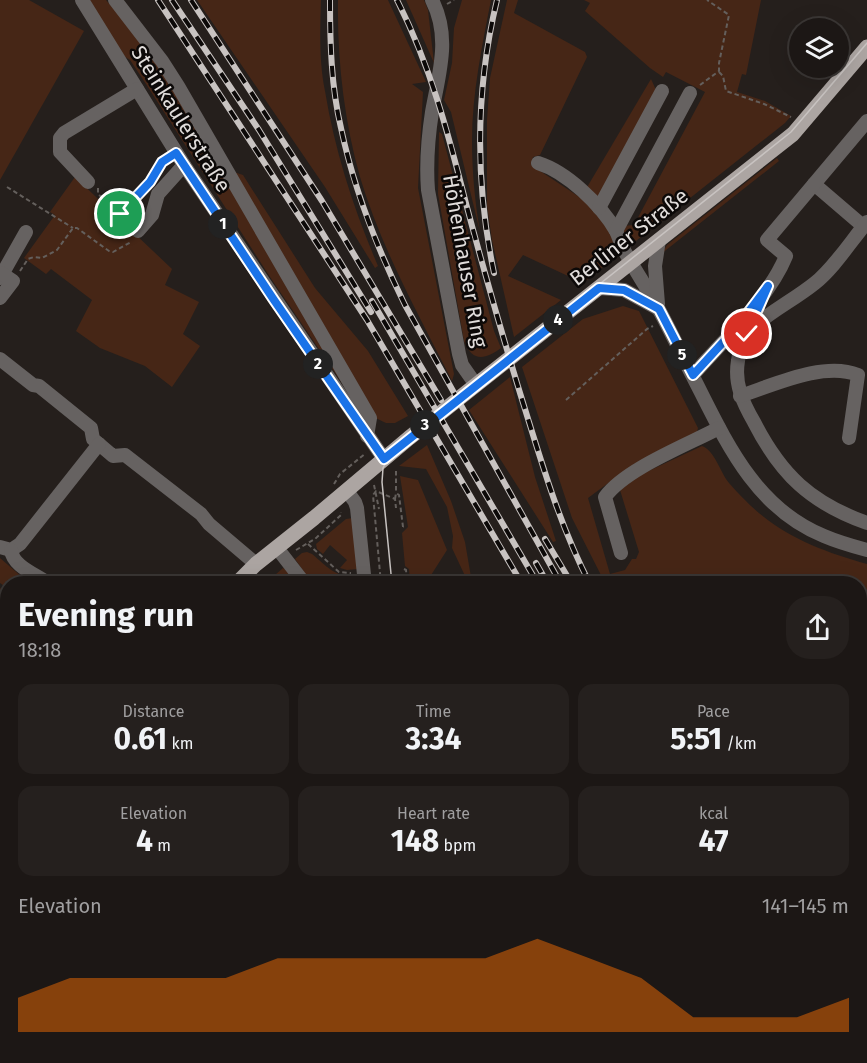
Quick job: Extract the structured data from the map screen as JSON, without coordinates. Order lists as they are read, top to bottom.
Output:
{
  "streets": {
    "main road": ["Berliner Straße"],
    "street": ["Steinkaulerstraße", "Höhenhauser Ring"]
  },
  "crossings": [
    ["Steinkaulerstraße", "Berliner Straße"],
    ["Berliner Straße", "Höhenhauser Ring"]
  ],
  "page": {
    "pins": [
      "1",
      "4",
      "5",
      "2",
      "3"
    ],
    "heading": ["Evening run", "18:18"],
    "stats": [
      ["Distance", "0.61 km"],
      ["Time", "3:34"],
      ["Pace", "5:51 /km"],
      ["Elevation", "4 m"],
      ["Heart rate", "148 bpm"],
      ["kcal", "47"]
    ],
    "chart": ["Elevation", "141–145 m"]
  }
}
